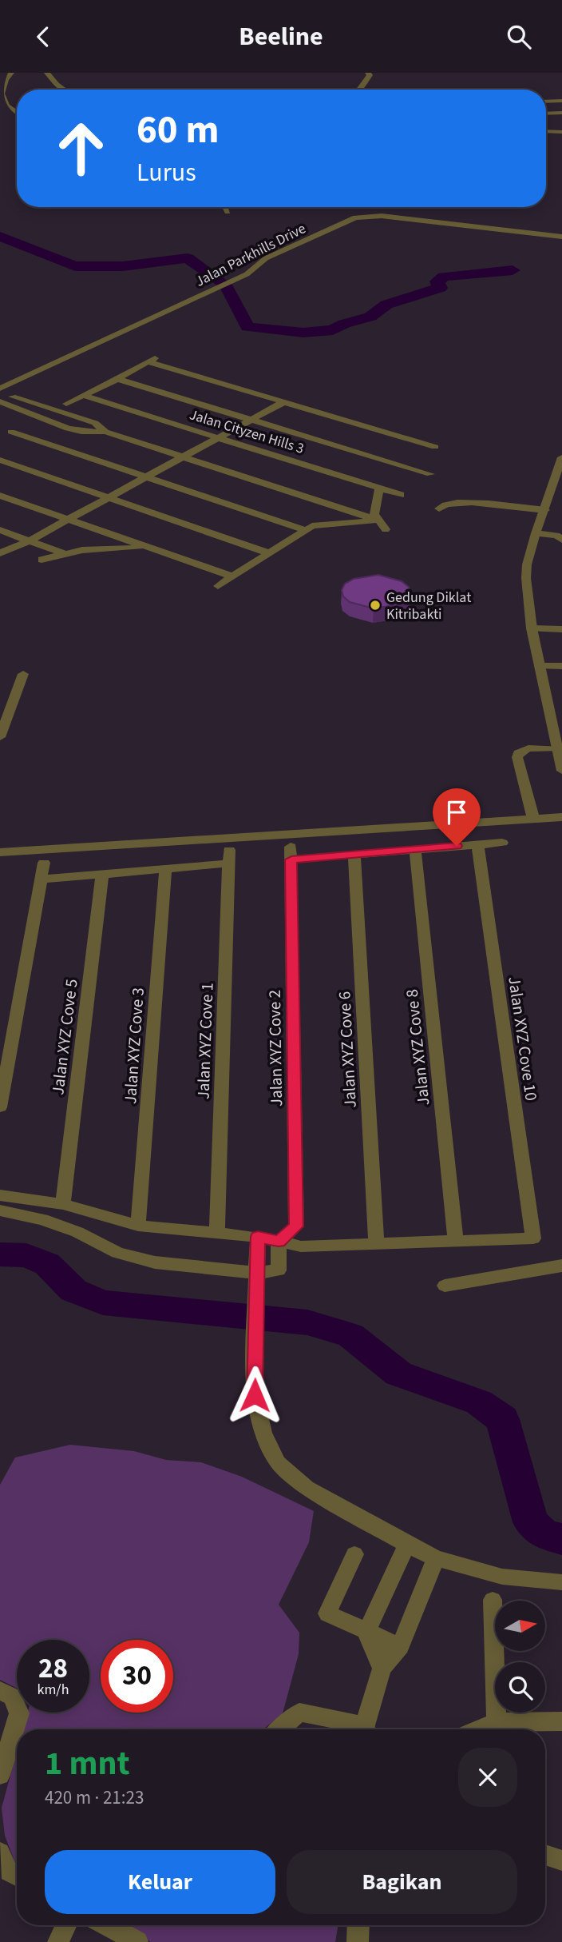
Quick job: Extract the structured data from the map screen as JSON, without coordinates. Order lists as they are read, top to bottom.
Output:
{
  "streets": {
    "street": [
      "Jalan Parkhills Drive",
      "Jalan Cityzen Hills 3",
      "Jalan XYZ Cove 5",
      "Jalan XYZ Cove 10",
      "Jalan XYZ Cove 1",
      "Jalan XYZ Cove 3",
      "Jalan XYZ Cove 8",
      "Jalan XYZ Cove 2",
      "Jalan XYZ Cove 6"
    ]
  },
  "crossings": [
    ["Jalan XYZ Cove 10", "Jalan XYZ Cove 8"],
    ["Jalan XYZ Cove 1", "Jalan XYZ Cove 3"],
    ["Jalan XYZ Cove 2", "Jalan XYZ Cove 6"]
  ],
  "places": ["Gedung Diklat Kitribakti"],
  "north": "right",
  "page": {
    "header": "Beeline",
    "turn": ["60 m", "Lurus"],
    "speed": "28 km/h",
    "limit": "30",
    "heading": ["1 mnt", "420 m · 21:23"],
    "buttons": ["Keluar", "Bagikan"]
  }
}
